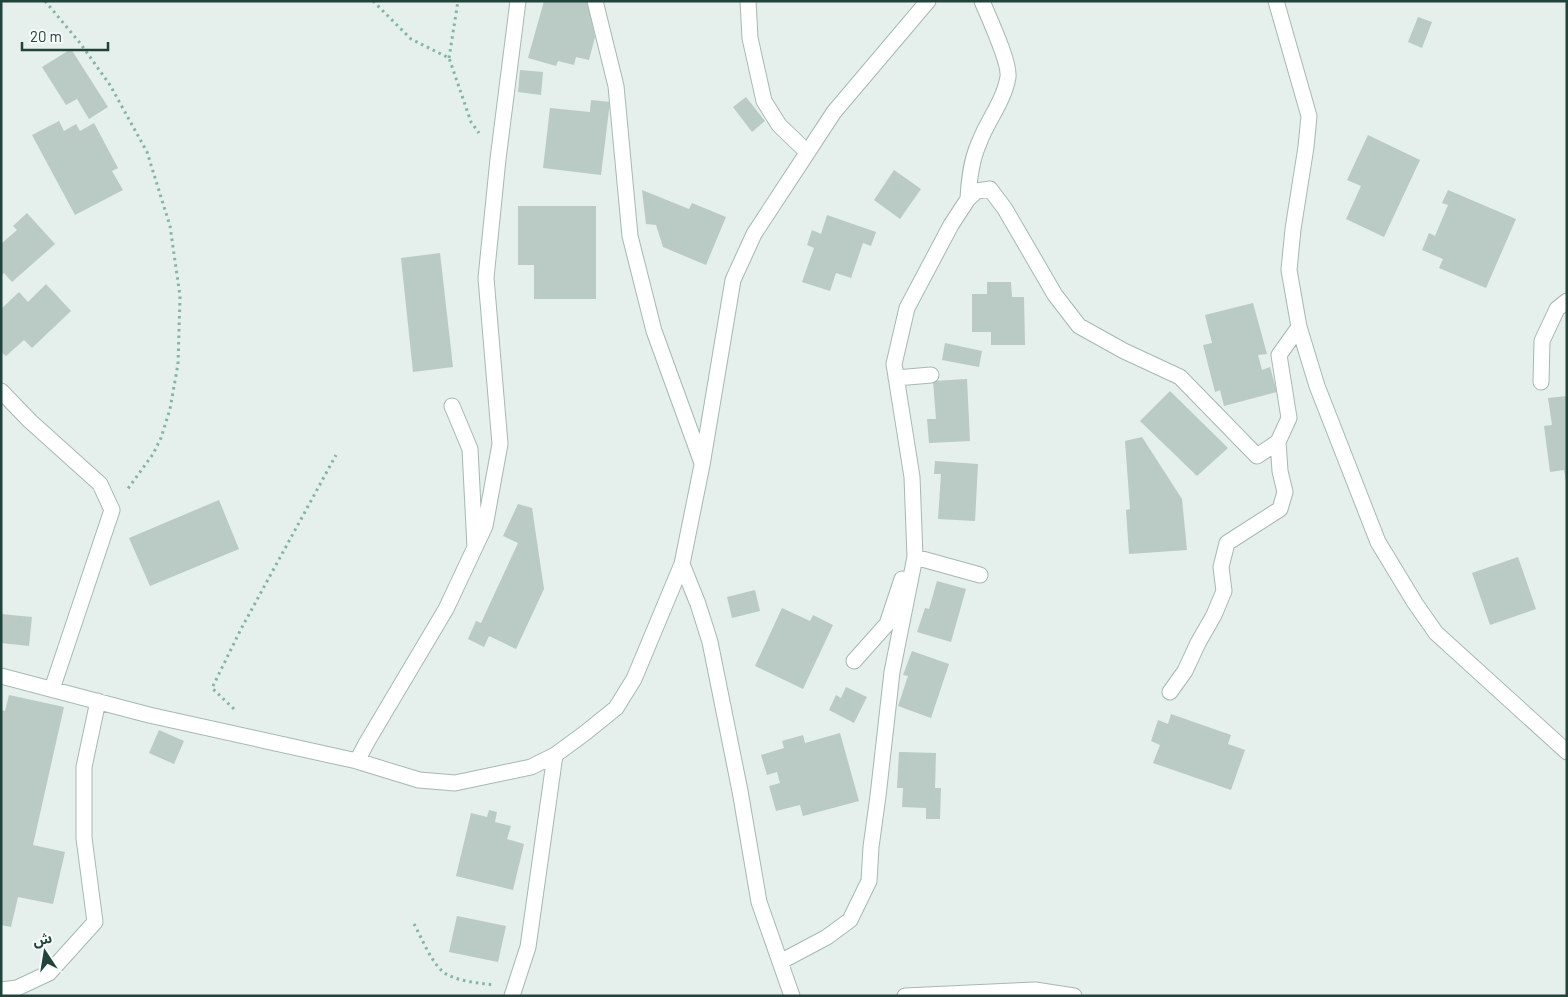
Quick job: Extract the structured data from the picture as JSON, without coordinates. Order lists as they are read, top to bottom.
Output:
{
  "scale_bar": "20 m",
  "north": "top"
}
